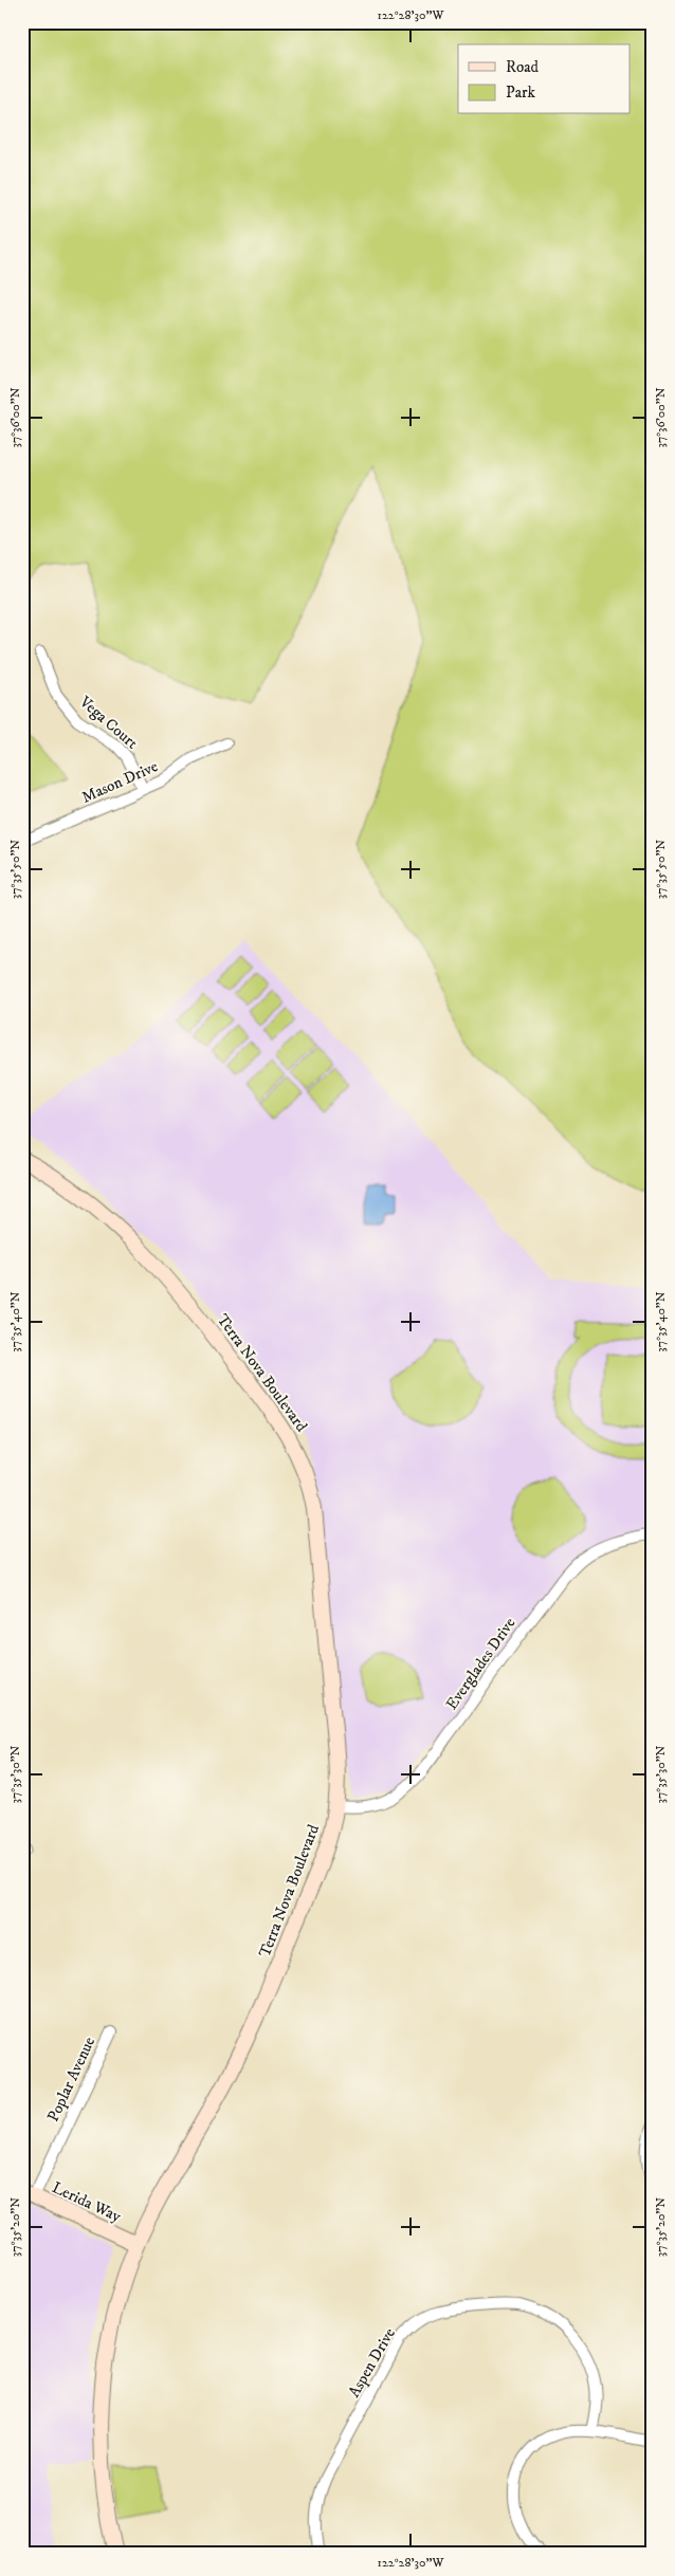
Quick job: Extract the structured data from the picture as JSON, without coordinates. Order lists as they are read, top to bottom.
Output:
{
  "streets": {
    "street": [
      "Vega Court",
      "Mason Drive",
      "Terra Nova Boulevard",
      "Everglades Drive",
      "Poplar Avenue",
      "Lerida Way",
      "Aspen Drive"
    ]
  },
  "crossings": [
    ["Vega Court", "Mason Drive"],
    ["Terra Nova Boulevard", "Everglades Drive"],
    ["Terra Nova Boulevard", "Lerida Way"],
    ["Poplar Avenue", "Lerida Way"]
  ],
  "legend": ["Road", "Park"],
  "coordinates": [
    "122°28'30\"W",
    "37°36'00\"N",
    "37°35'50\"N",
    "37°35'40\"N",
    "37°35'30\"N",
    "37°35'20\"N"
  ]
}
